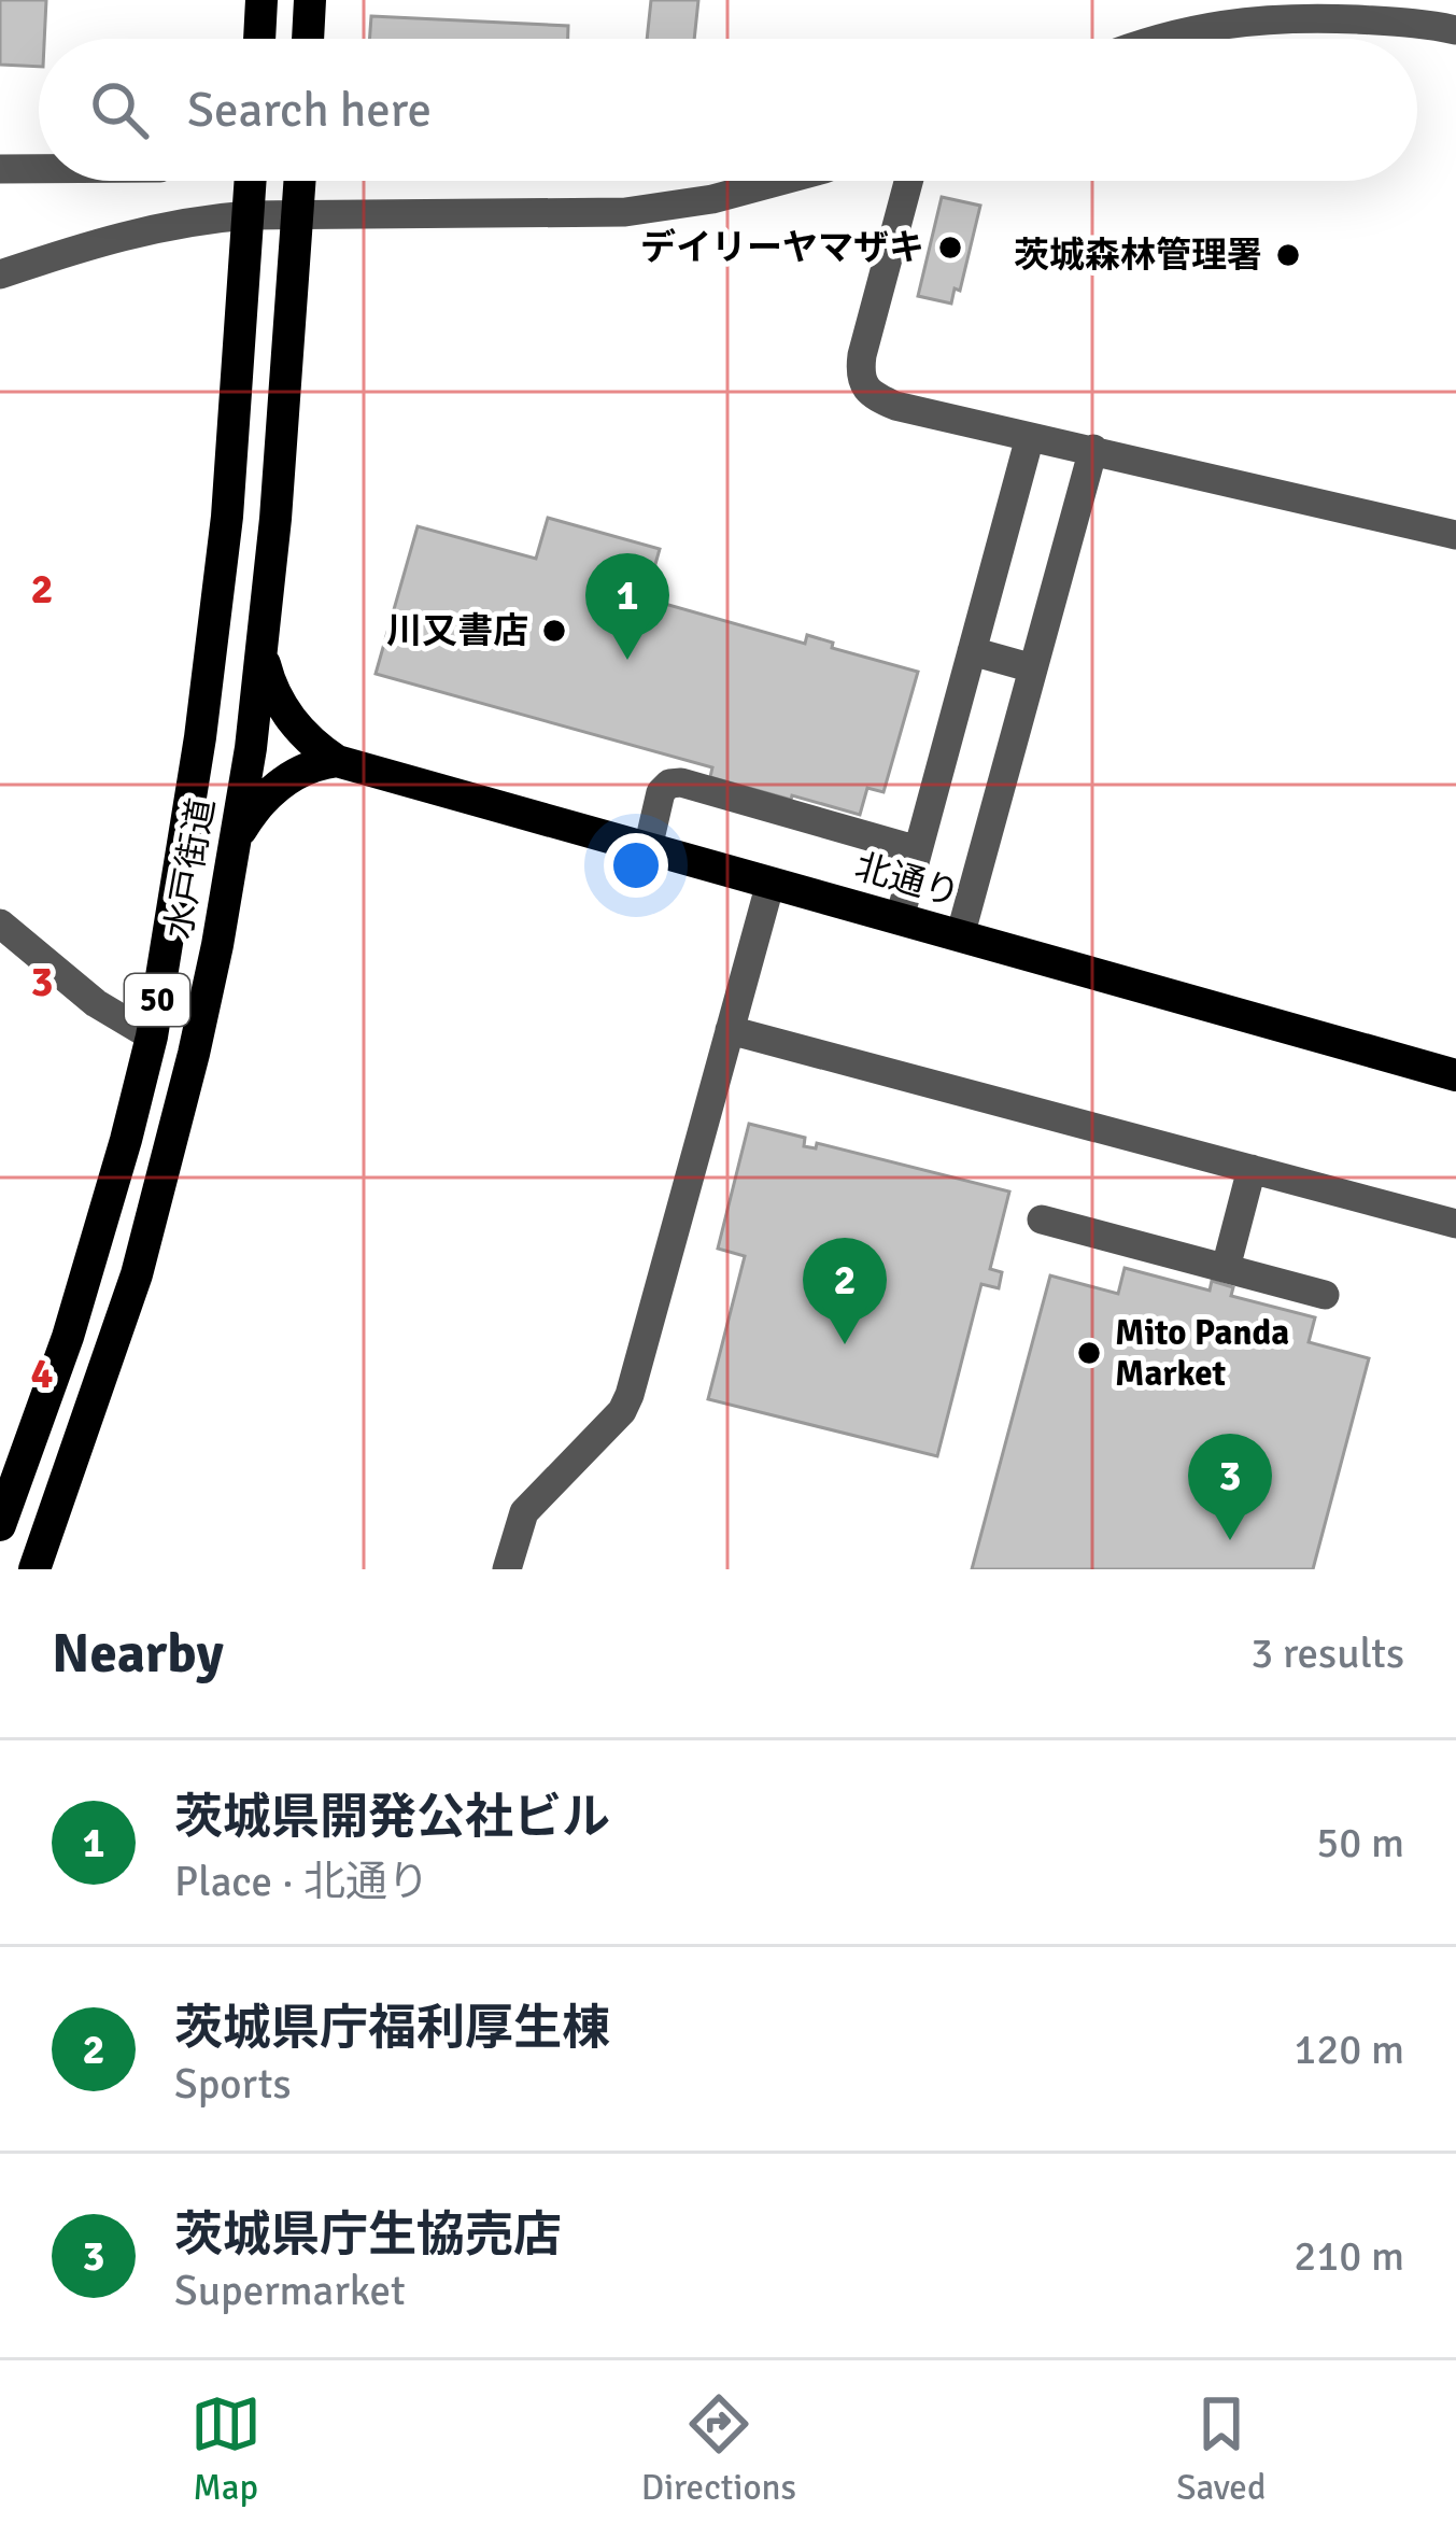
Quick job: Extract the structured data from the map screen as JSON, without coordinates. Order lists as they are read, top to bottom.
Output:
{
  "streets": {
    "main road": ["水戸街道", "北通り", "50"]
  },
  "places": [
    "デイリーヤマザキ",
    "茨城森林管理署",
    "川又書店",
    "Mito Panda Market"
  ],
  "page": {
    "search": "Search here",
    "pins": ["1", "2", "3"],
    "heading": ["Nearby", "3 results"],
    "list": [
      {
        "mark": "1",
        "name": "茨城県開発公社ビル",
        "note": "Place · 北通り",
        "value": "50 m"
      },
      {
        "mark": "2",
        "name": "茨城県庁福利厚生棟",
        "note": "Sports",
        "value": "120 m"
      },
      {
        "mark": "3",
        "name": "茨城県庁生協売店",
        "note": "Supermarket",
        "value": "210 m"
      }
    ],
    "nav": ["Map", "Directions", "Saved"]
  },
  "grid": {
    "rows": ["2", "3", "4"]
  }
}
